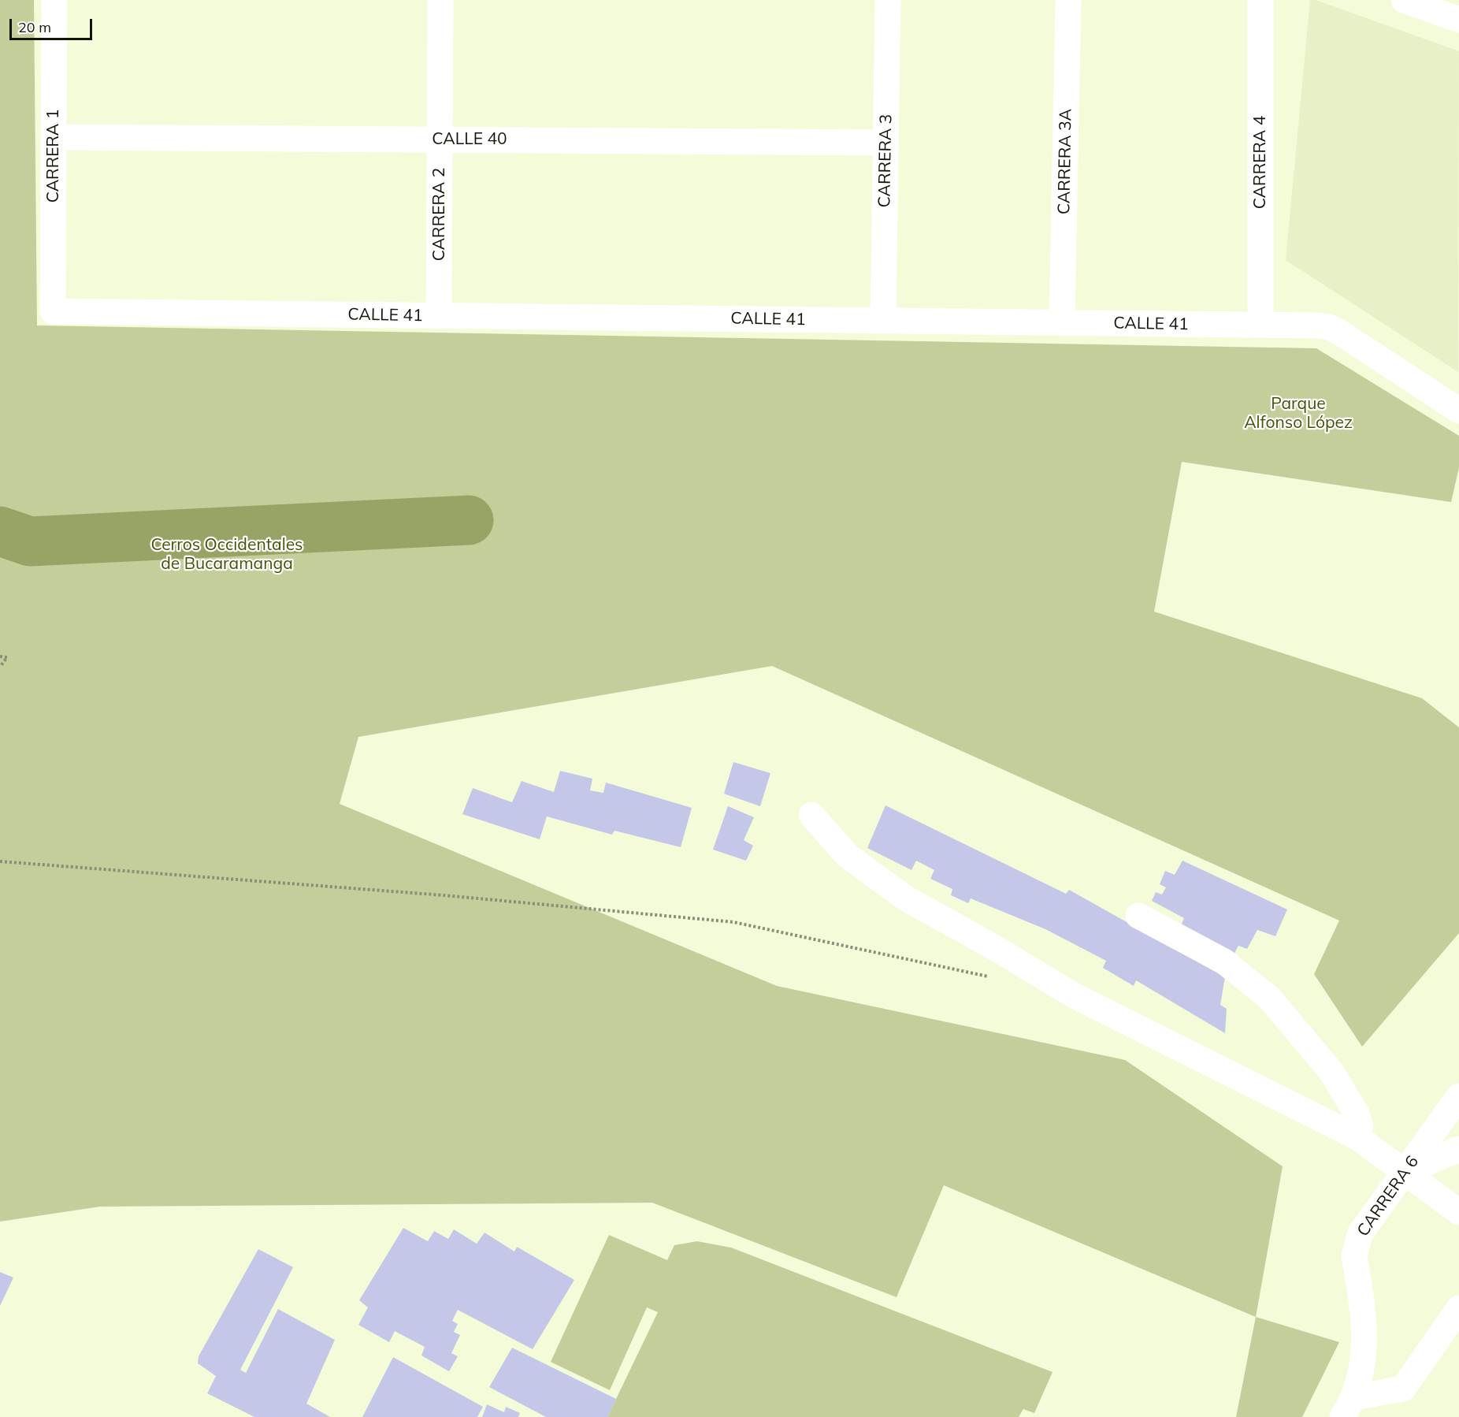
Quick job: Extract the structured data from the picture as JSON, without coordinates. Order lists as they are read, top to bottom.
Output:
{
  "streets": {
    "street": [
      "CALLE 40",
      "CARRERA 1",
      "CARRERA 3",
      "CARRERA 3A",
      "CARRERA 4",
      "CARRERA 2",
      "CALLE 41",
      "CARRERA 6"
    ]
  },
  "crossings": [
    ["CALLE 40", "CARRERA 1"],
    ["CALLE 40", "CARRERA 3"],
    ["CALLE 40", "CARRERA 2"],
    ["CARRERA 1", "CALLE 41"],
    ["CARRERA 3", "CALLE 41"],
    ["CARRERA 3A", "CALLE 41"],
    ["CARRERA 4", "CALLE 41"],
    ["CARRERA 2", "CALLE 41"]
  ],
  "parks": ["Parque Alfonso López", "Cerros Occidentales de Bucaramanga"],
  "scale_bar": "20 m"
}
